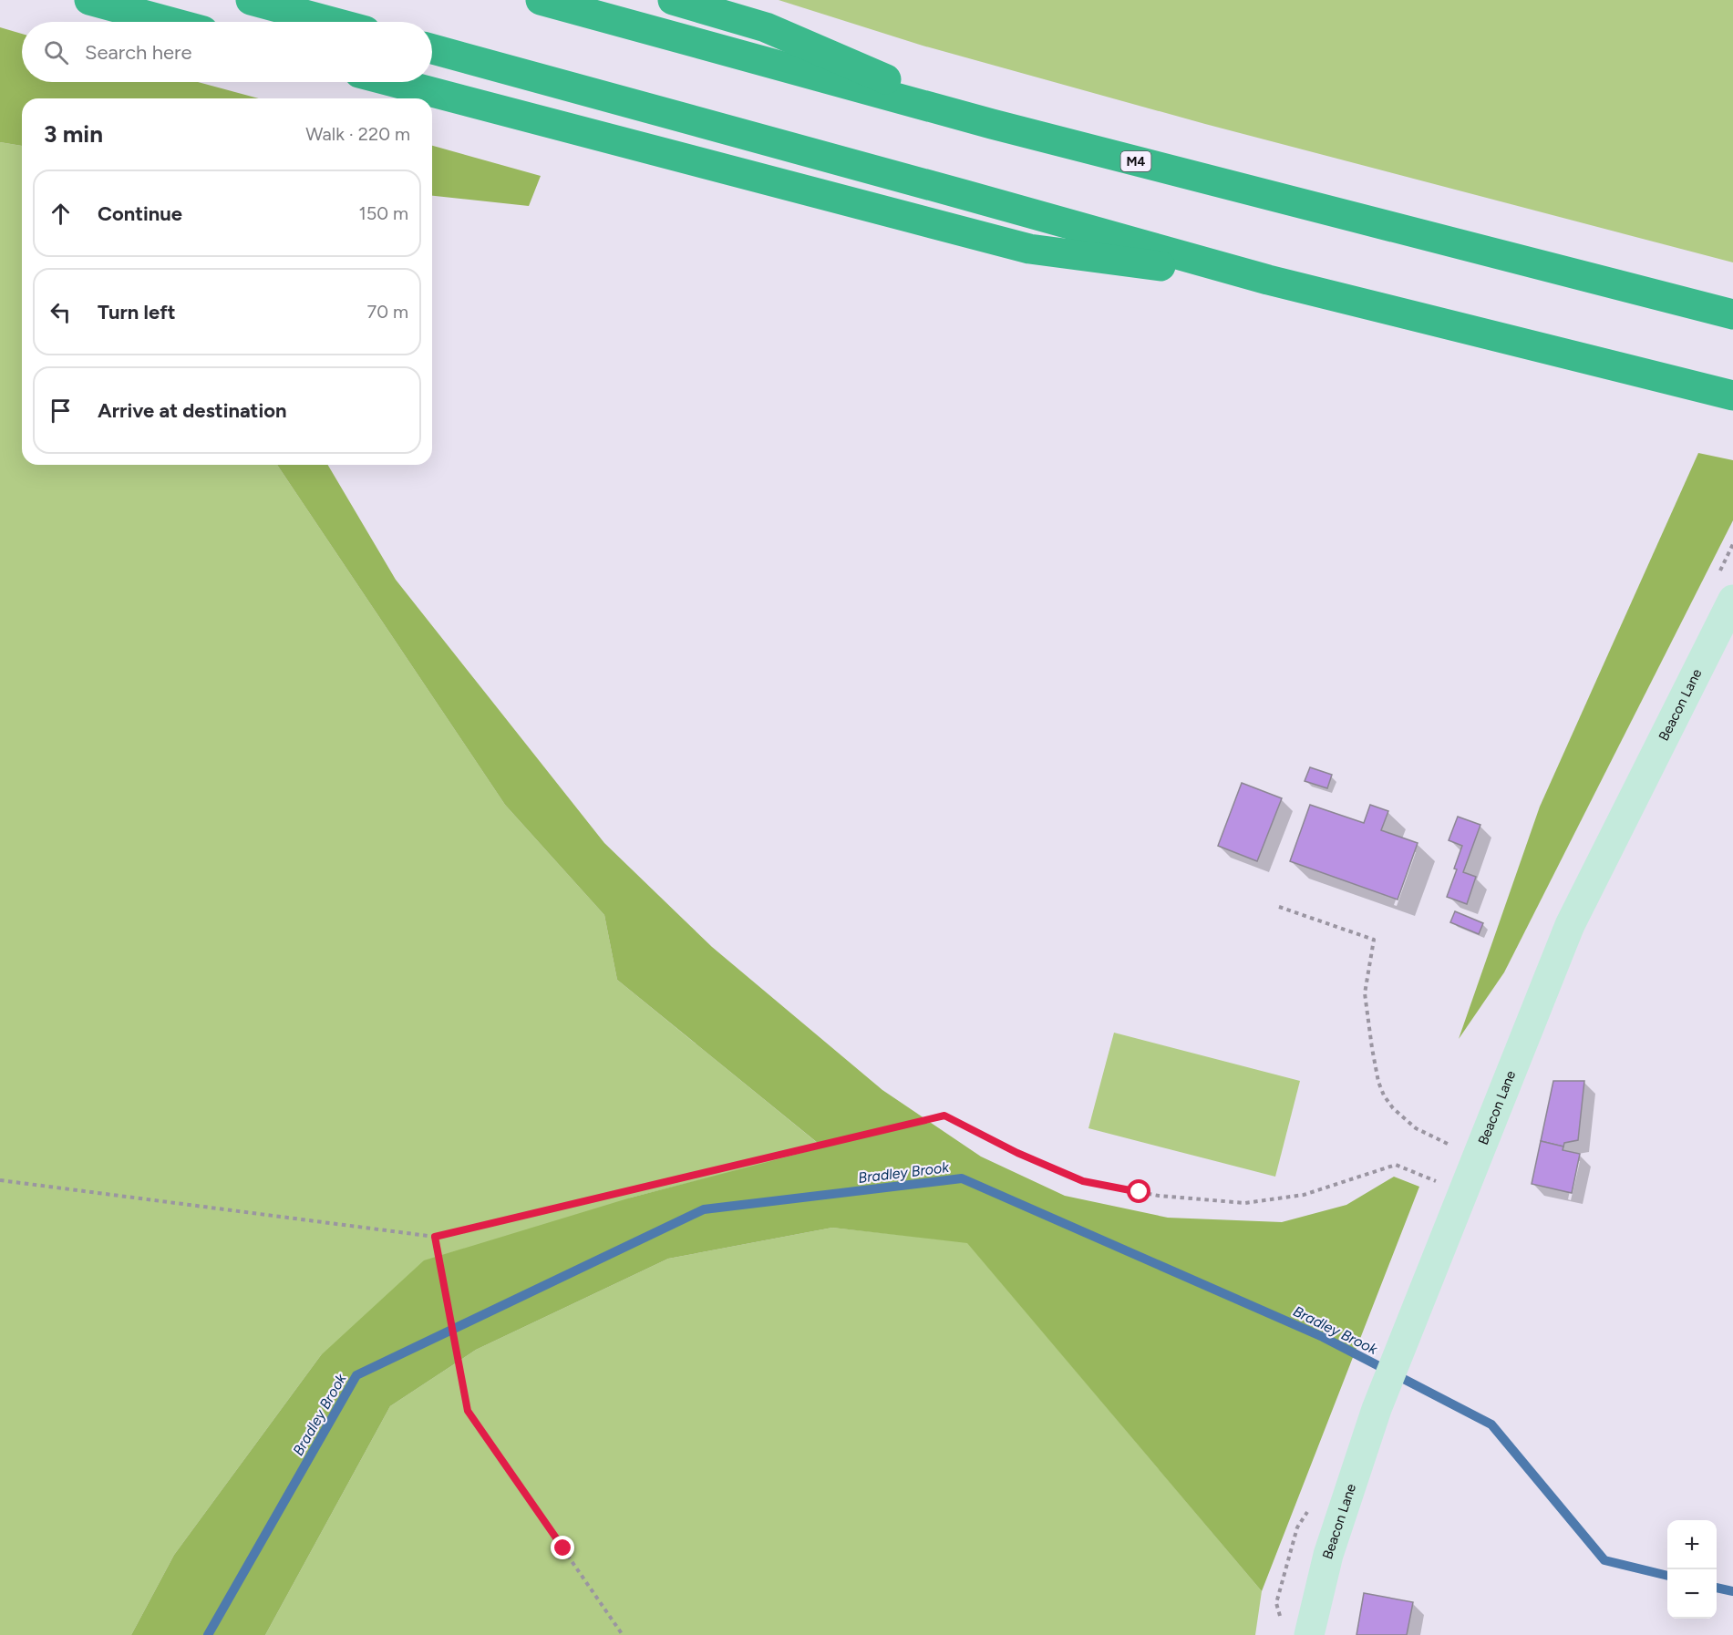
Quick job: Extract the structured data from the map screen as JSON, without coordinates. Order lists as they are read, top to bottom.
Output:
{
  "streets": {
    "highway": ["M4"],
    "main road": ["Beacon Lane"]
  },
  "water": ["Bradley Brook"],
  "page": {
    "search": "Search here",
    "heading": ["3 min", "Walk · 220 m"],
    "list": [
      ["Continue", "150 m"],
      ["Turn left", "70 m"],
      "Arrive at destination"
    ],
    "map_buttons": ["+", "−"]
  }
}
